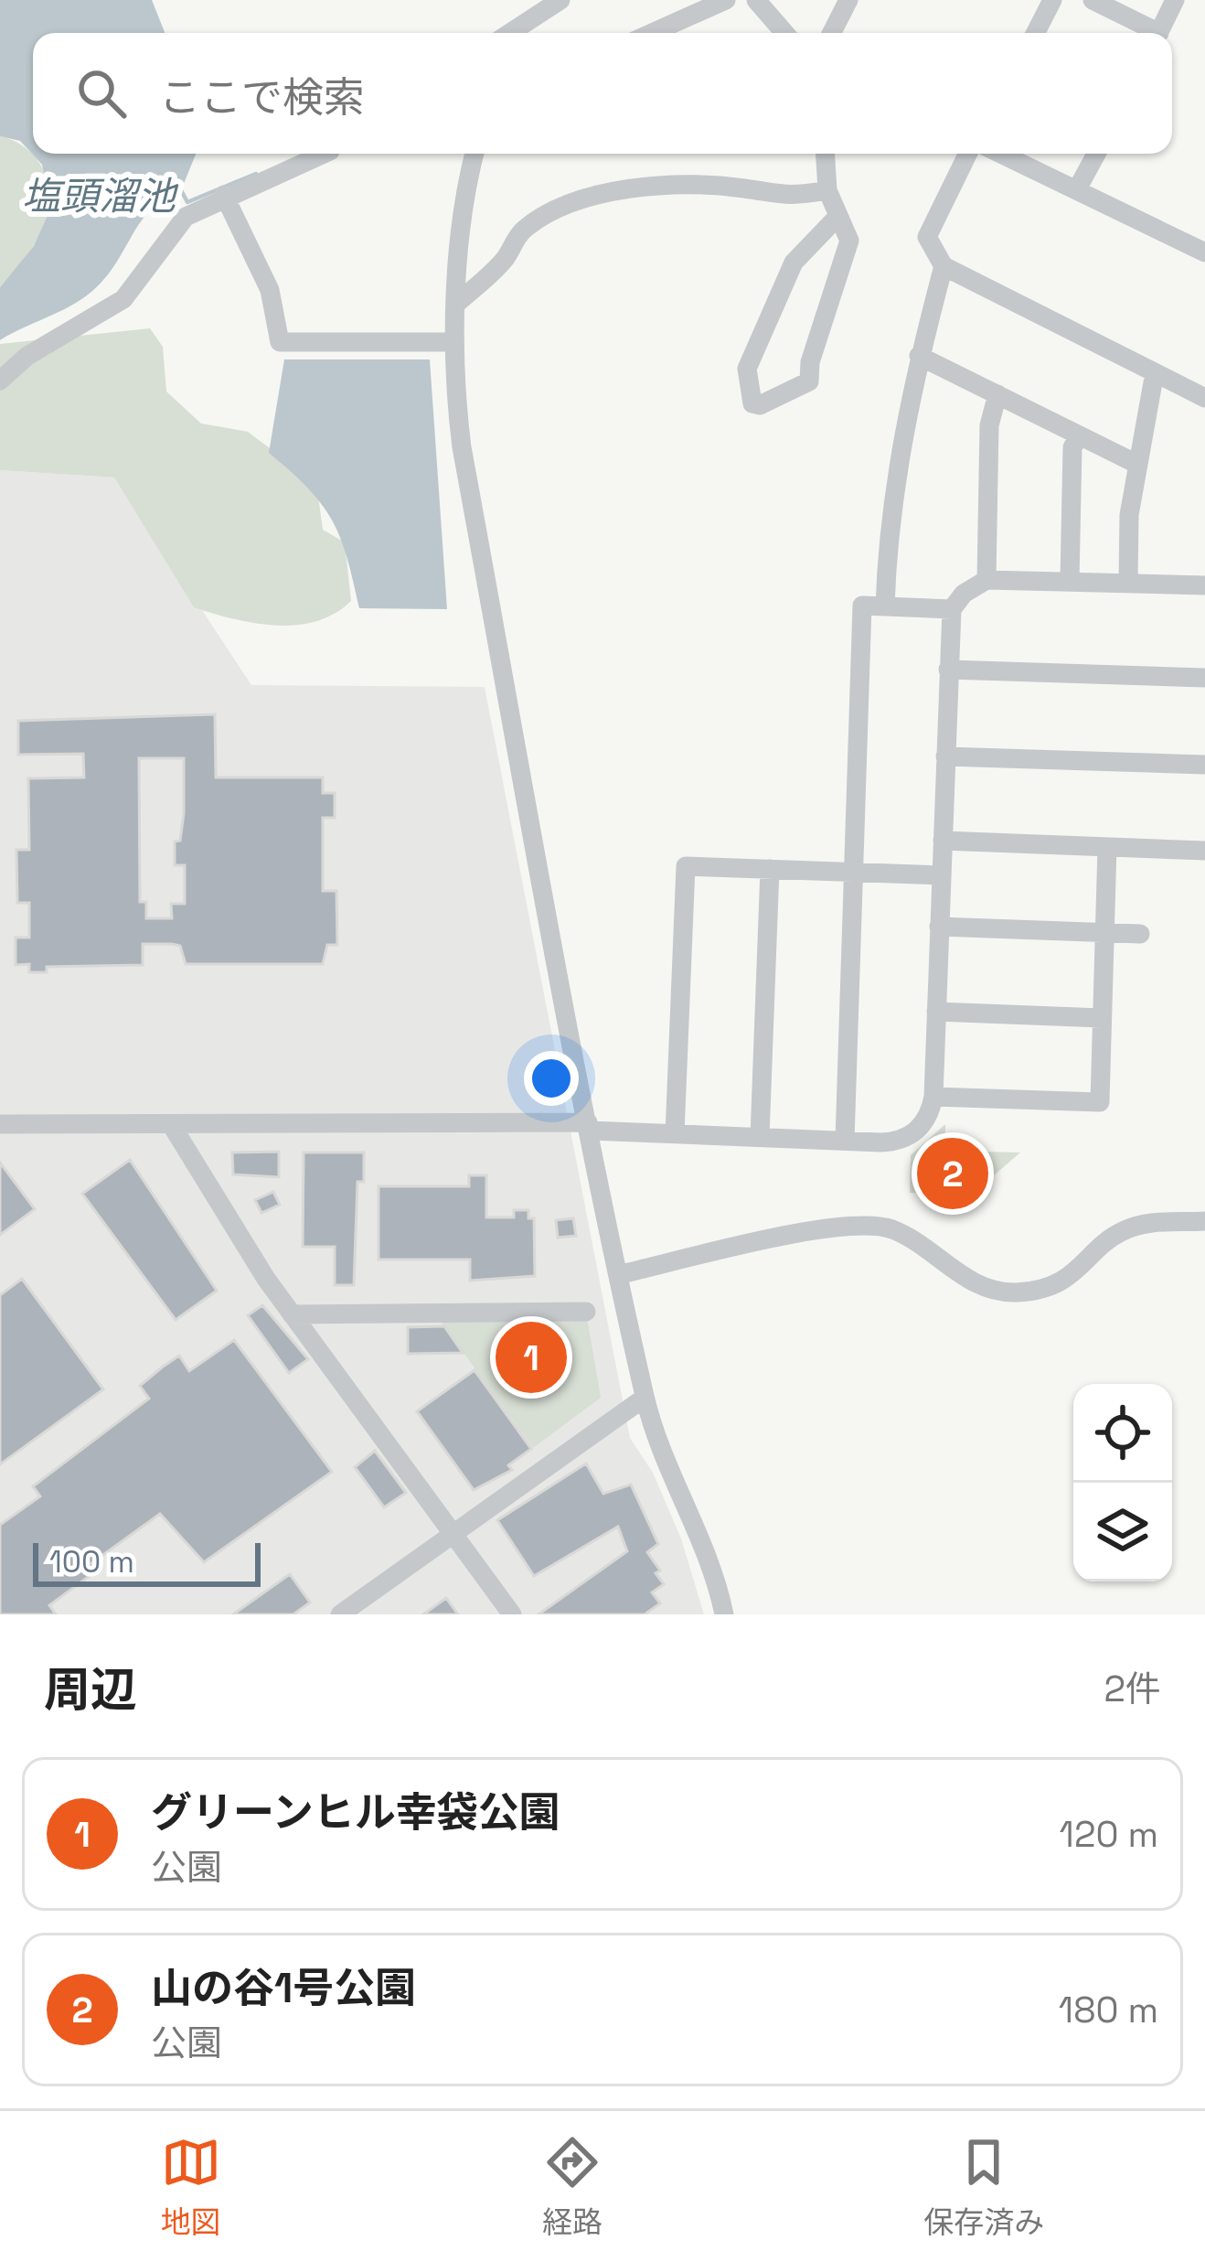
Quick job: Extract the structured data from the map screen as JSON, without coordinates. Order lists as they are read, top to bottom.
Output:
{
  "water": ["塩頭溜池"],
  "scale_bar": "100 m",
  "page": {
    "search": "ここで検索",
    "pins": ["2", "1"],
    "scale": "100 m",
    "heading": ["周辺", "2件"],
    "list": [
      {
        "mark": "1",
        "name": "グリーンヒル幸袋公園",
        "note": "公園",
        "value": "120 m"
      },
      {
        "mark": "2",
        "name": "山の谷1号公園",
        "note": "公園",
        "value": "180 m"
      }
    ],
    "nav": ["地図", "経路", "保存済み"]
  }
}
